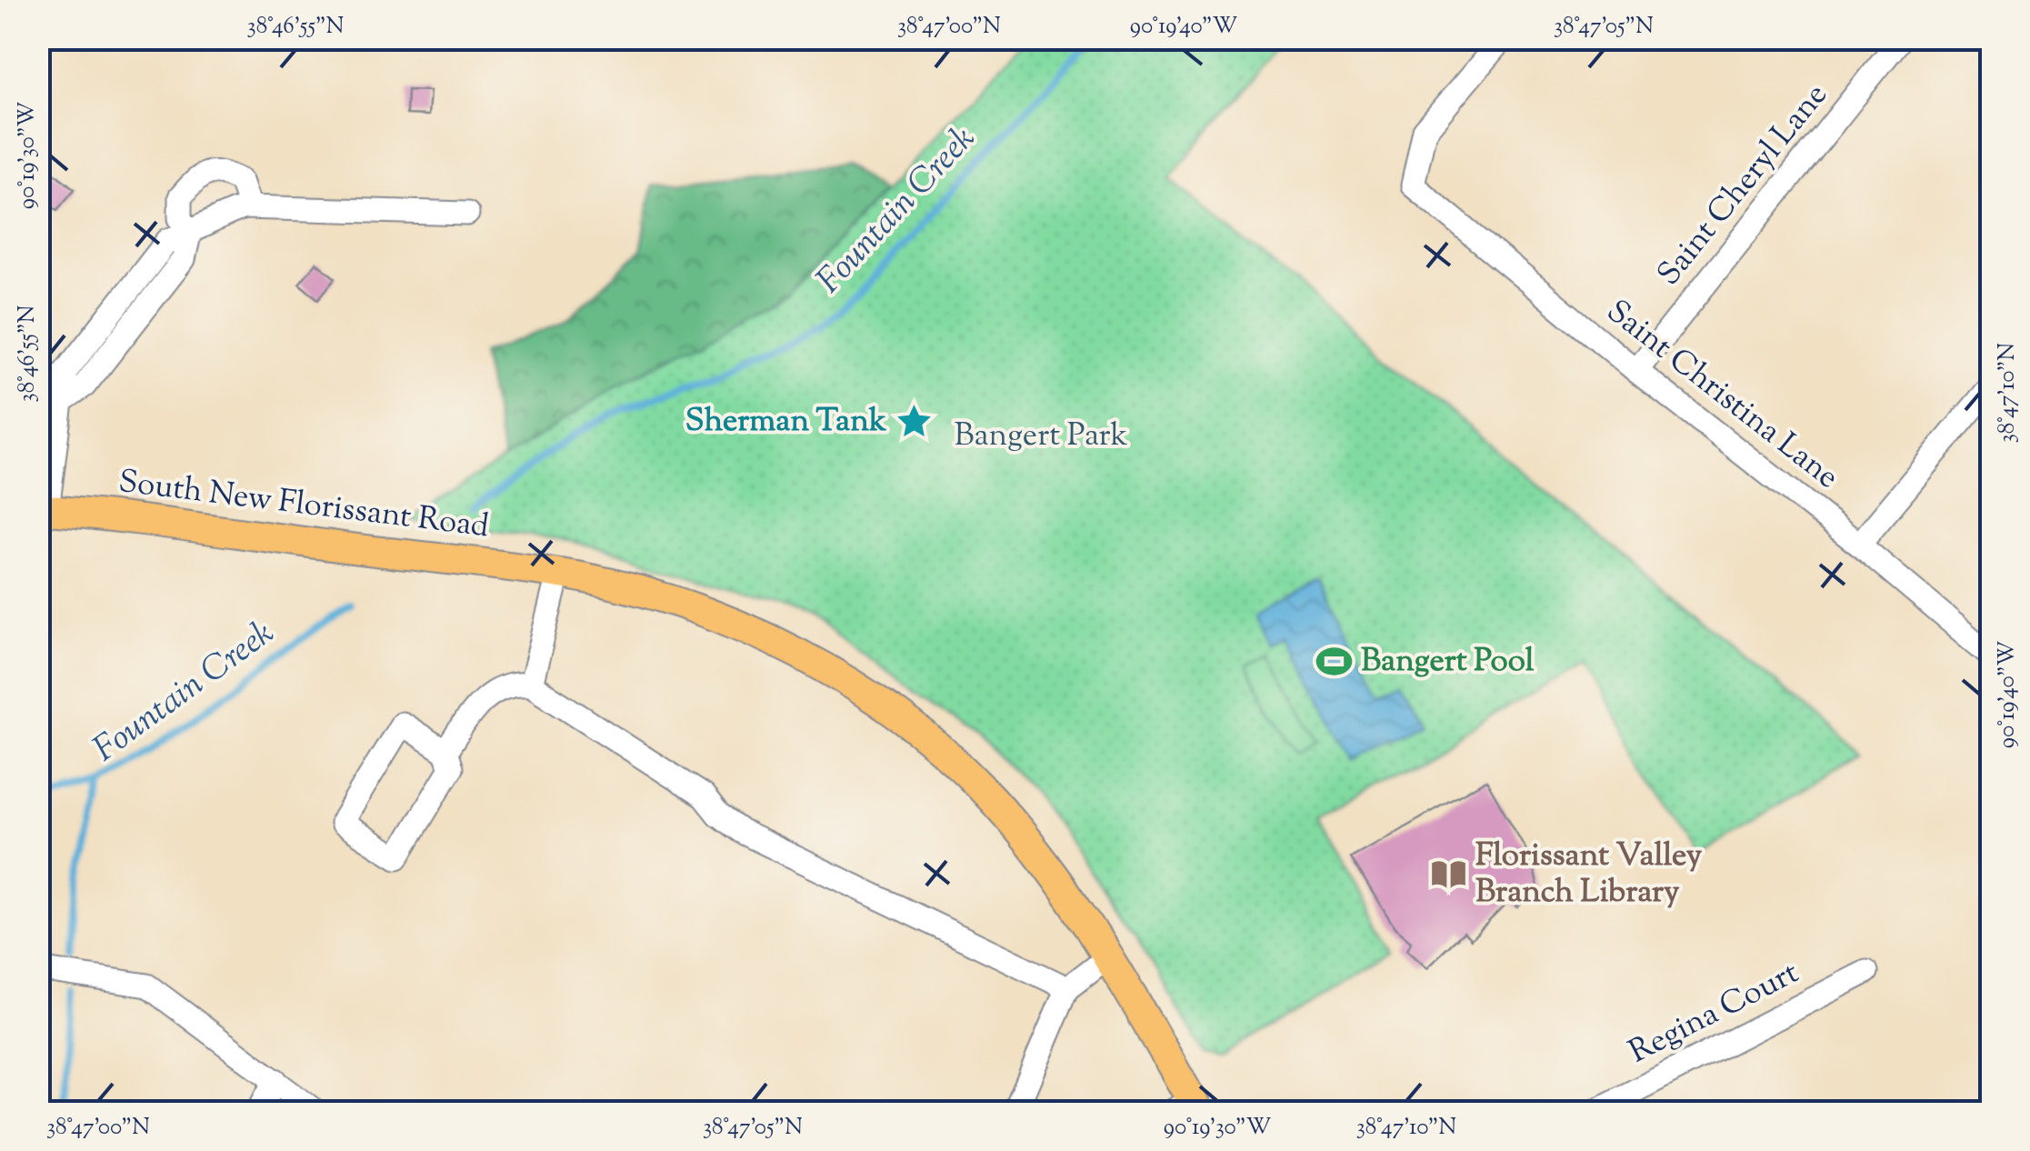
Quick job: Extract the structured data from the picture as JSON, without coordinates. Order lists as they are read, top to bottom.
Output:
{
  "streets": {
    "main road": ["South New Florissant Road"],
    "street": ["Saint Cheryl Lane", "Saint Christina Lane", "Regina Court"]
  },
  "crossings": [
    ["Saint Cheryl Lane", "Saint Christina Lane"]
  ],
  "water": ["Fountain Creek"],
  "parks": ["Bangert Park"],
  "places": {
    "place": ["Sherman Tank"],
    "sports": ["Bangert Pool"],
    "library": ["Florissant Valley Branch Library"]
  },
  "coordinates": [
    "38°46'55\"N",
    "38°47'00\"N",
    "90°19'40\"W",
    "38°47'05\"N",
    "90°19'30\"W",
    "38°47'10\"N"
  ]
}
